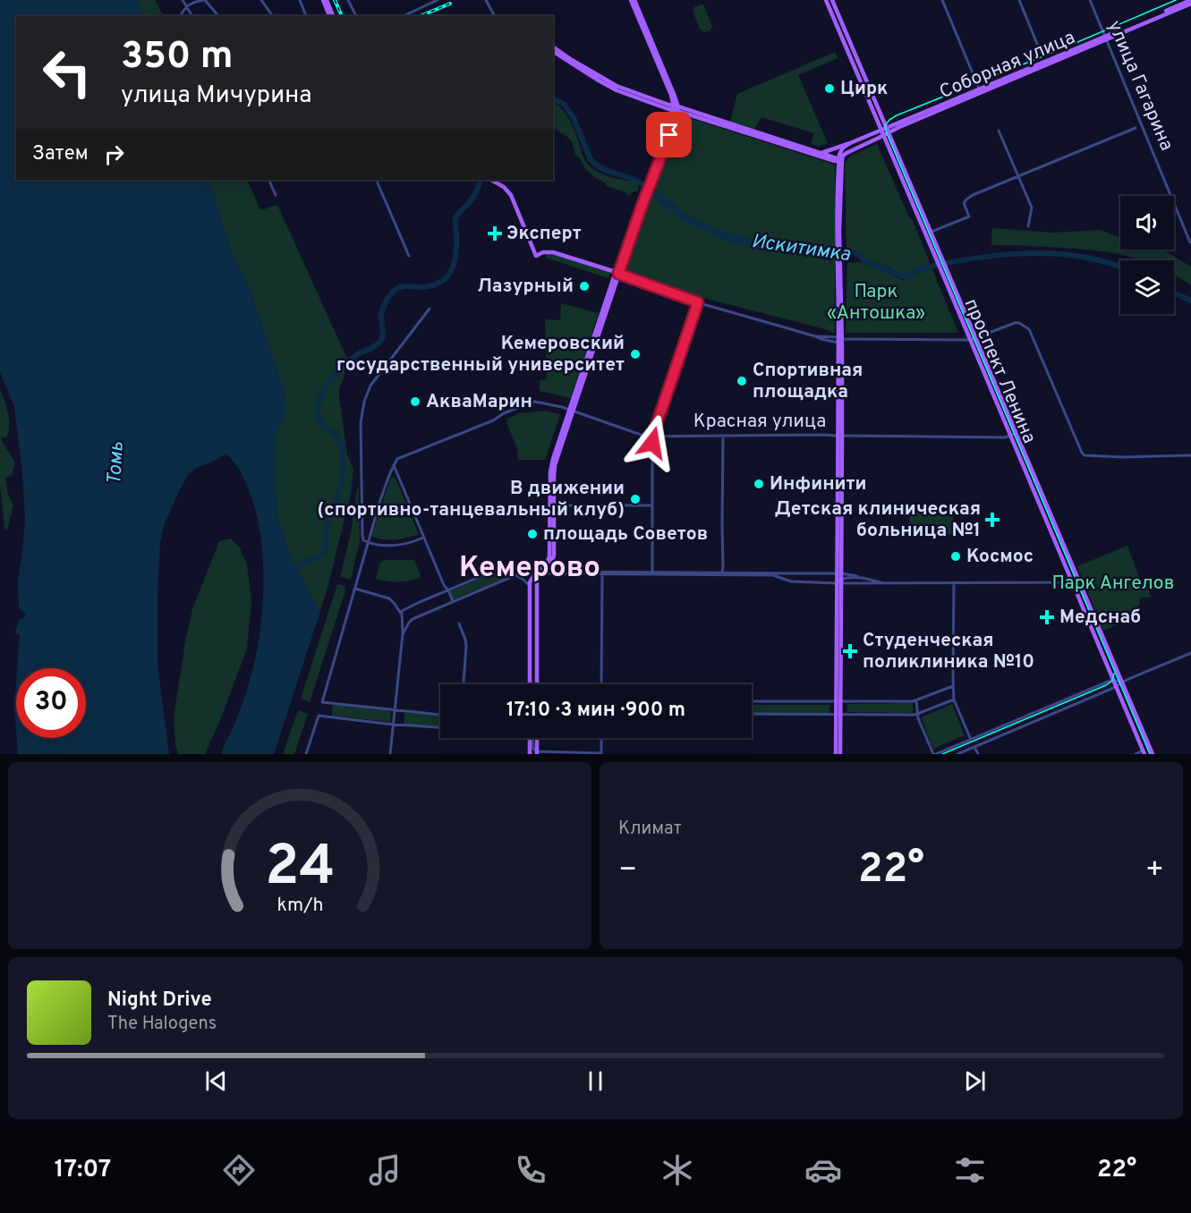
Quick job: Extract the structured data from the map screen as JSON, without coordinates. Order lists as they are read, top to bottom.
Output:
{
  "streets": {
    "main road": ["Соборная улица", "проспект Ленина"],
    "street": ["улица Гагарина", "Красная улица"]
  },
  "crossings": [
    ["Соборная улица", "улица Гагарина"],
    ["Соборная улица", "проспект Ленина"],
    ["проспект Ленина", "Красная улица"]
  ],
  "districts": ["Кемерово"],
  "water": ["Искитимка", "Томь"],
  "parks": ["Парк «Антошка»", "Парк Ангелов"],
  "places": {
    "other": [
      "Цирк",
      "Лазурный",
      "Кемеровский государственный университет",
      "Спортивная площадка",
      "АкваМарин",
      "Инфинити",
      "В движении (спортивно-танцевальный клуб)",
      "площадь Советов",
      "Космос"
    ],
    "health": [
      "Эксперт",
      "Детская клиническая больница №1",
      "Медснаб",
      "Студенческая поликлиника №10"
    ]
  },
  "page": {
    "turn": ["350 m", "улица Мичурина"],
    "then": "Затем",
    "limit": "30",
    "trip": "17:10 · 3 мин · 900 m",
    "tile": "Климат",
    "heat": ["−", "22°", "+"],
    "song": ["Night Drive", "The Halogens"],
    "tabs": ["17:07", "22°"],
    "gauge": ["24", "km/h"]
  }
}
